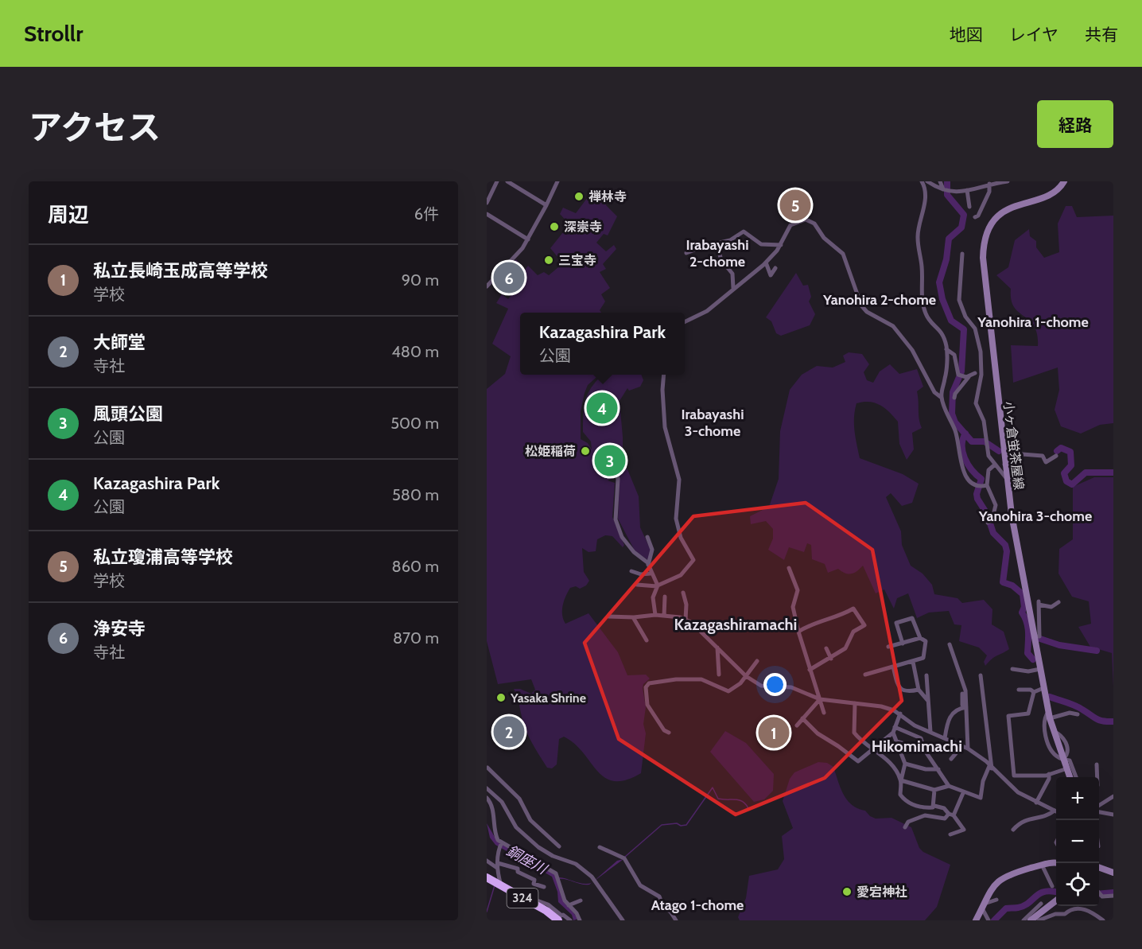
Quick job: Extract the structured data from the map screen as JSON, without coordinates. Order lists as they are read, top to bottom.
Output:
{
  "streets": {
    "highway": ["324"],
    "street": ["小ヶ倉蛍茶屋線"]
  },
  "districts": [
    "Irabayashi 2-chome",
    "Yanohira 2-chome",
    "Yanohira 1-chome",
    "Irabayashi 3-chome",
    "Yanohira 3-chome",
    "Kazagashiramachi",
    "Hikomimachi",
    "Atago 1-chome"
  ],
  "water": ["銅座川"],
  "places": [
    "禅林寺",
    "深崇寺",
    "三宝寺",
    "松姫稲荷",
    "Yasaka Shrine",
    "愛宕神社"
  ],
  "page": {
    "header": "Strollr",
    "nav": ["地図", "レイヤ", "共有"],
    "title": "アクセス",
    "buttons": "経路",
    "heading": ["周辺", "6件"],
    "pins": [
      "5",
      "6",
      "4",
      "3",
      "2",
      "1"
    ],
    "list": [
      {
        "mark": "1",
        "name": "私立長崎玉成高等学校",
        "note": "学校",
        "value": "90 m"
      },
      {
        "mark": "2",
        "name": "大師堂",
        "note": "寺社",
        "value": "480 m"
      },
      {
        "mark": "3",
        "name": "風頭公園",
        "note": "公園",
        "value": "500 m"
      },
      {
        "mark": "4",
        "name": "Kazagashira Park",
        "note": "公園",
        "value": "580 m"
      },
      {
        "mark": "5",
        "name": "私立瓊浦高等学校",
        "note": "学校",
        "value": "860 m"
      },
      {
        "mark": "6",
        "name": "浄安寺",
        "note": "寺社",
        "value": "870 m"
      }
    ],
    "popup": ["Kazagashira Park", "公園"],
    "map_buttons": ["+", "−"]
  }
}
